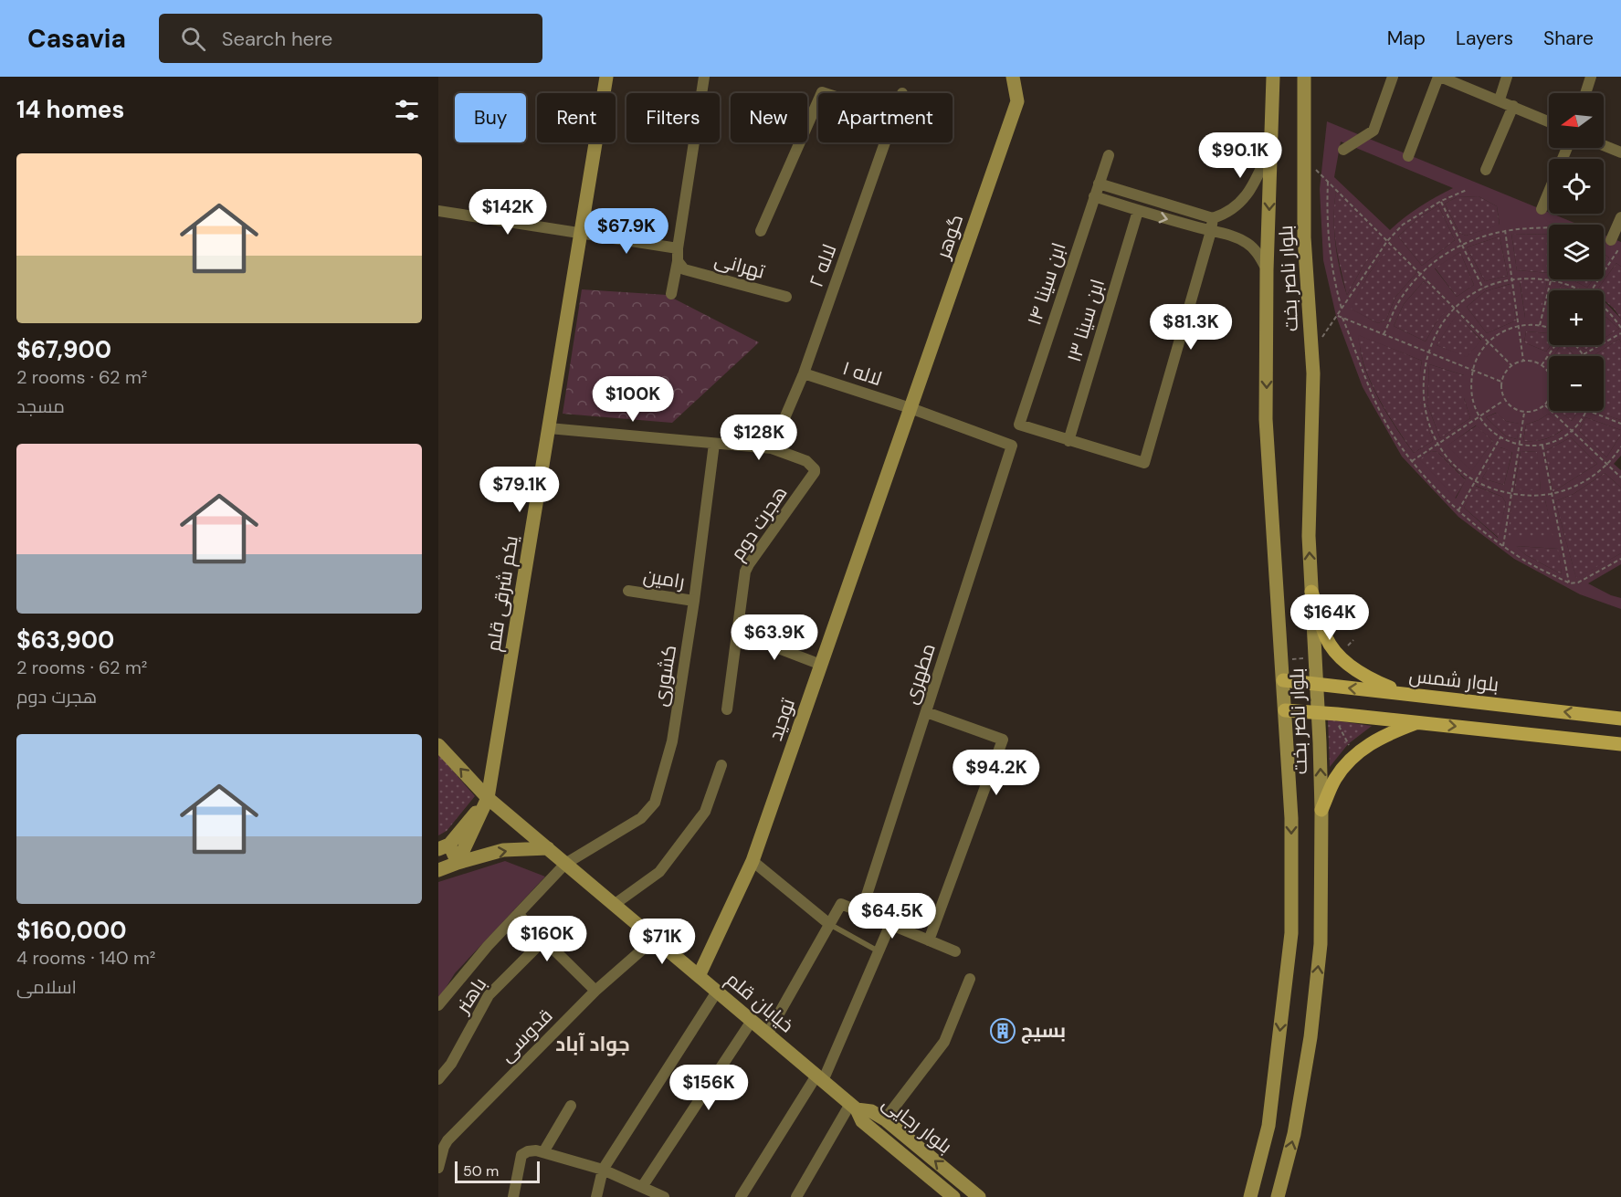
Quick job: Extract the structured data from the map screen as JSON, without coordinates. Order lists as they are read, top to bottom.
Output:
{
  "streets": {
    "main road": [
      "گوهر",
      "بلوار ناصر بخت",
      "یکم شرقی قلم",
      "بلوار شمس",
      "توحید",
      "خیابان قلم",
      "بلوار رجایی"
    ],
    "street": [
      "تهرانی",
      "لاله ۲",
      "ابن سینا ۱۴",
      "ابن سینا ۱۳",
      "لاله ۱",
      "هجرت دوم",
      "رامین",
      "مطهری",
      "کشوری",
      "باهنر",
      "قدوسی"
    ]
  },
  "crossings": [
    ["گوهر", "لاله ۱"],
    ["گوهر", "توحید"],
    ["لاله ۲", "لاله ۱"],
    ["لاله ۲", "هجرت دوم"],
    ["بلوار ناصر بخت", "بلوار شمس"],
    ["ابن سینا ۱۴", "ابن سینا ۱۳"],
    ["لاله ۱", "مطهری"],
    ["لاله ۱", "توحید"],
    ["رامین", "کشوری"],
    ["یکم شرقی قلم", "خیابان قلم"],
    ["کشوری", "خیابان قلم"],
    ["توحید", "خیابان قلم"],
    ["خیابان قلم", "قدوسی"],
    ["خیابان قلم", "بلوار رجایی"]
  ],
  "districts": ["جواد آباد"],
  "places": {
    "building": ["بسیج"]
  },
  "scale_bar": "50 m",
  "north": "left",
  "page": {
    "header": "Casavia",
    "search": "Search here",
    "nav": ["Map", "Layers", "Share"],
    "heading": "14 homes",
    "map_buttons": ["+", "−"],
    "chip": [
      "Buy",
      "Rent",
      "Filters",
      "New",
      "Apartment"
    ],
    "price": [
      "$90.1K",
      "$142K",
      "$67.9K",
      "$81.3K",
      "$100K",
      "$128K",
      "$79.1K",
      "$164K",
      "$63.9K",
      "$94.2K",
      "$64.5K",
      "$160K",
      "$71K",
      "$156K"
    ],
    "list": [
      {
        "name": "$67,900",
        "note": "2 rooms · 62 m² · مسجد"
      },
      {
        "name": "$63,900",
        "note": "2 rooms · 62 m² · هجرت دوم"
      },
      {
        "name": "$160,000",
        "note": "4 rooms · 140 m² · اسلامی"
      }
    ],
    "scale": "50 m"
  }
}
